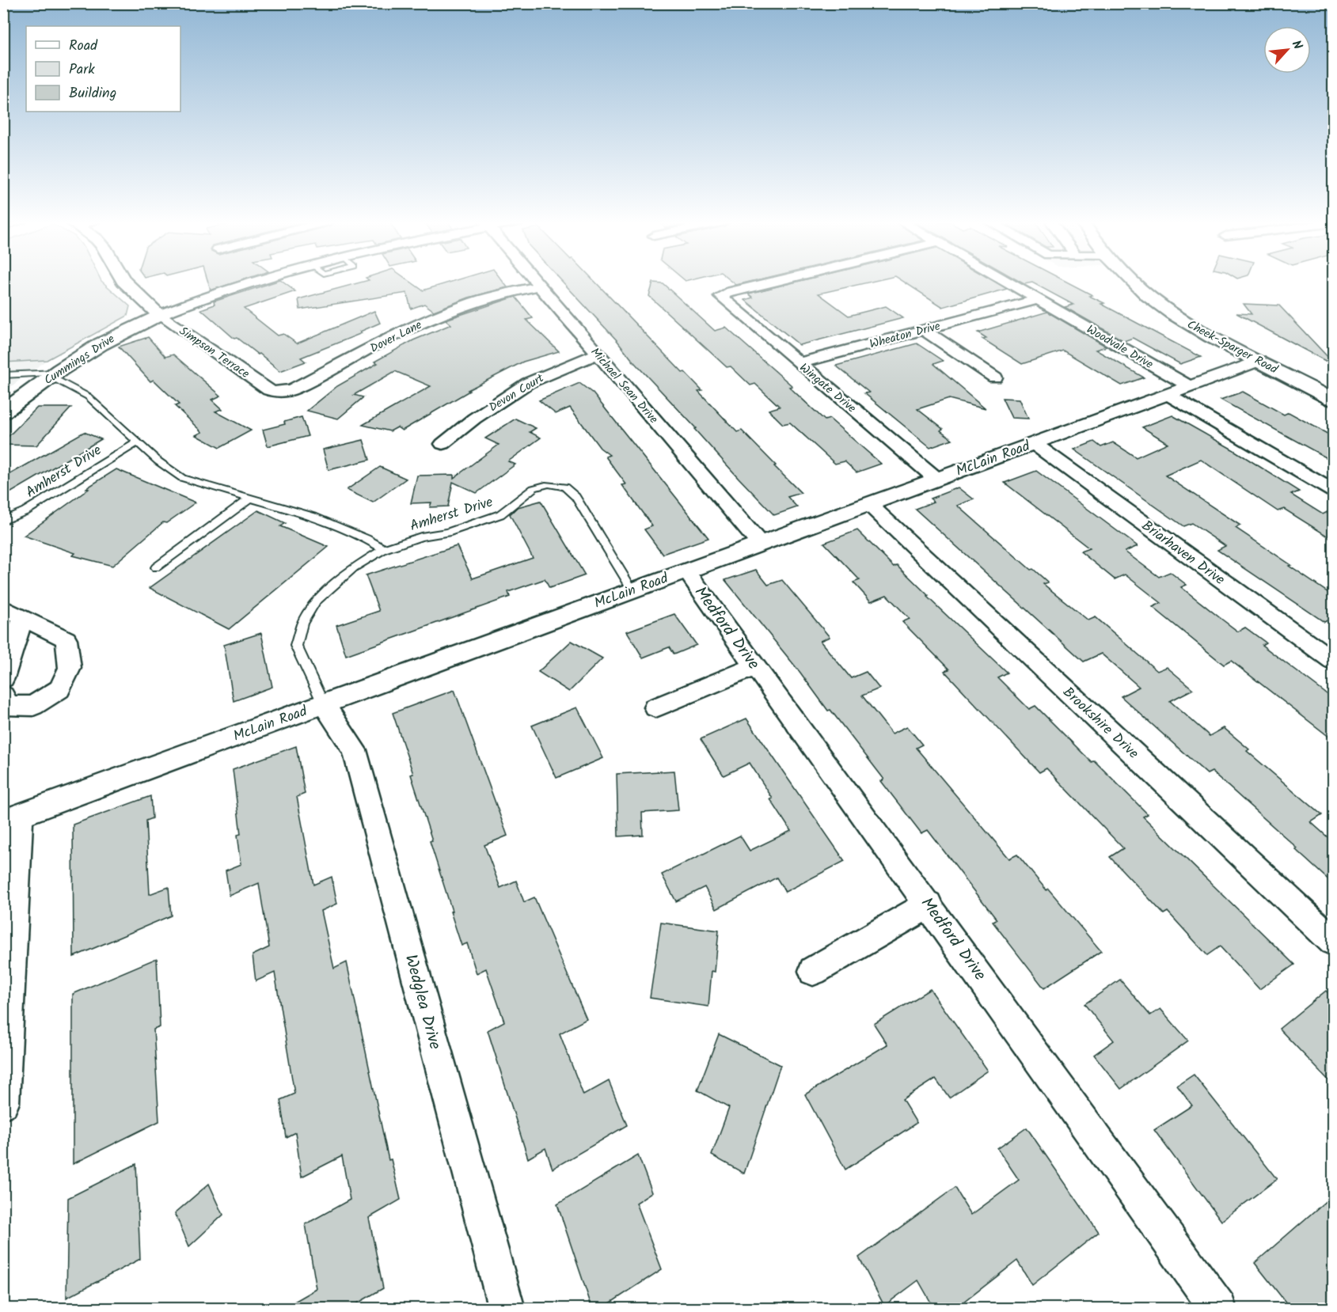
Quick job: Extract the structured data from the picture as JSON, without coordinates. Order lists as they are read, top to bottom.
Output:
{
  "streets": {
    "street": [
      "Wheaton Drive",
      "Dover Lane",
      "Woodvale Drive",
      "Cheek-Sparger Road",
      "Simpson Terrace",
      "Cummings Drive",
      "Michael Sean Drive",
      "Wingate Drive",
      "Devon Court",
      "McLain Road",
      "Briarhaven Drive",
      "Medford Drive",
      "Brookshire Drive",
      "Wedglea Drive"
    ],
    "lane": ["Amherst Drive"]
  },
  "crossings": [
    ["Wheaton Drive", "Woodvale Drive"],
    ["Wheaton Drive", "Wingate Drive"],
    ["Dover Lane", "Simpson Terrace"],
    ["Dover Lane", "Michael Sean Drive"],
    ["Woodvale Drive", "McLain Road"],
    ["Cheek-Sparger Road", "McLain Road"],
    ["Simpson Terrace", "Cummings Drive"],
    ["Michael Sean Drive", "Devon Court"],
    ["Michael Sean Drive", "McLain Road"],
    ["Wingate Drive", "McLain Road"],
    ["McLain Road", "Amherst Drive"],
    ["McLain Road", "Briarhaven Drive"],
    ["McLain Road", "Medford Drive"],
    ["McLain Road", "Brookshire Drive"],
    ["McLain Road", "Wedglea Drive"],
    ["Amherst Drive", "Wedglea Drive"]
  ],
  "legend": ["Road", "Park", "Building"],
  "north": "top right"
}
